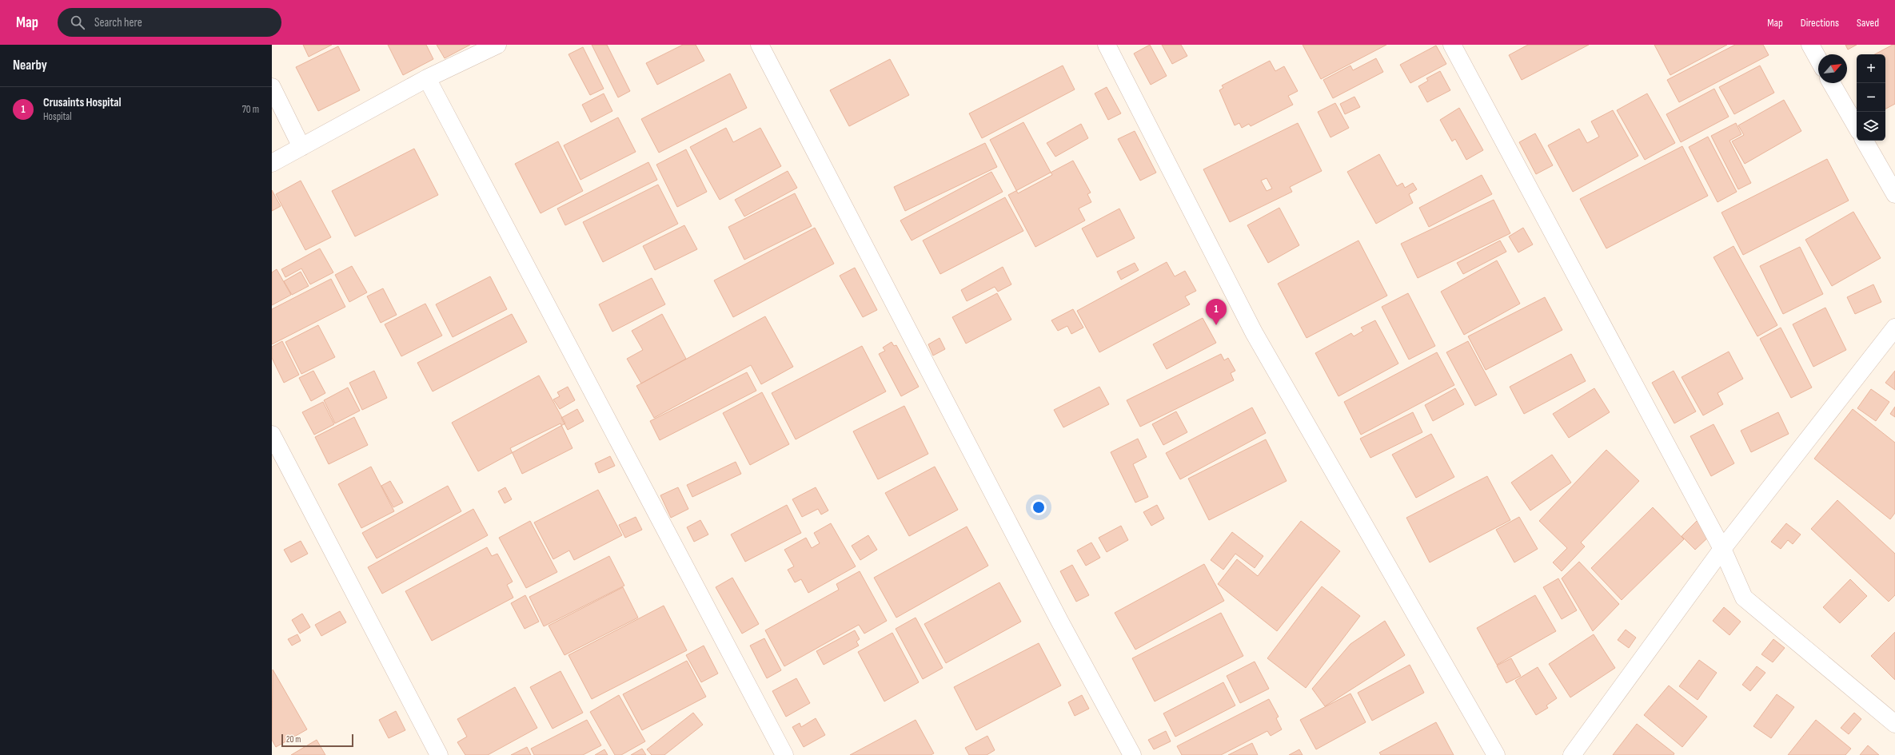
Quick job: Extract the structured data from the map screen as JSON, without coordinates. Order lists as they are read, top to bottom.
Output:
{
  "scale_bar": "20 m",
  "north": "top right",
  "page": {
    "header": "Map",
    "search": "Search here",
    "nav": ["Map", "Directions", "Saved"],
    "heading": "Nearby",
    "map_buttons": ["+", "−"],
    "list": [
      {
        "mark": "1",
        "name": "Crusaints Hospital",
        "note": "Hospital",
        "value": "70 m"
      }
    ],
    "pins": "1",
    "scale": "20 m"
  }
}
